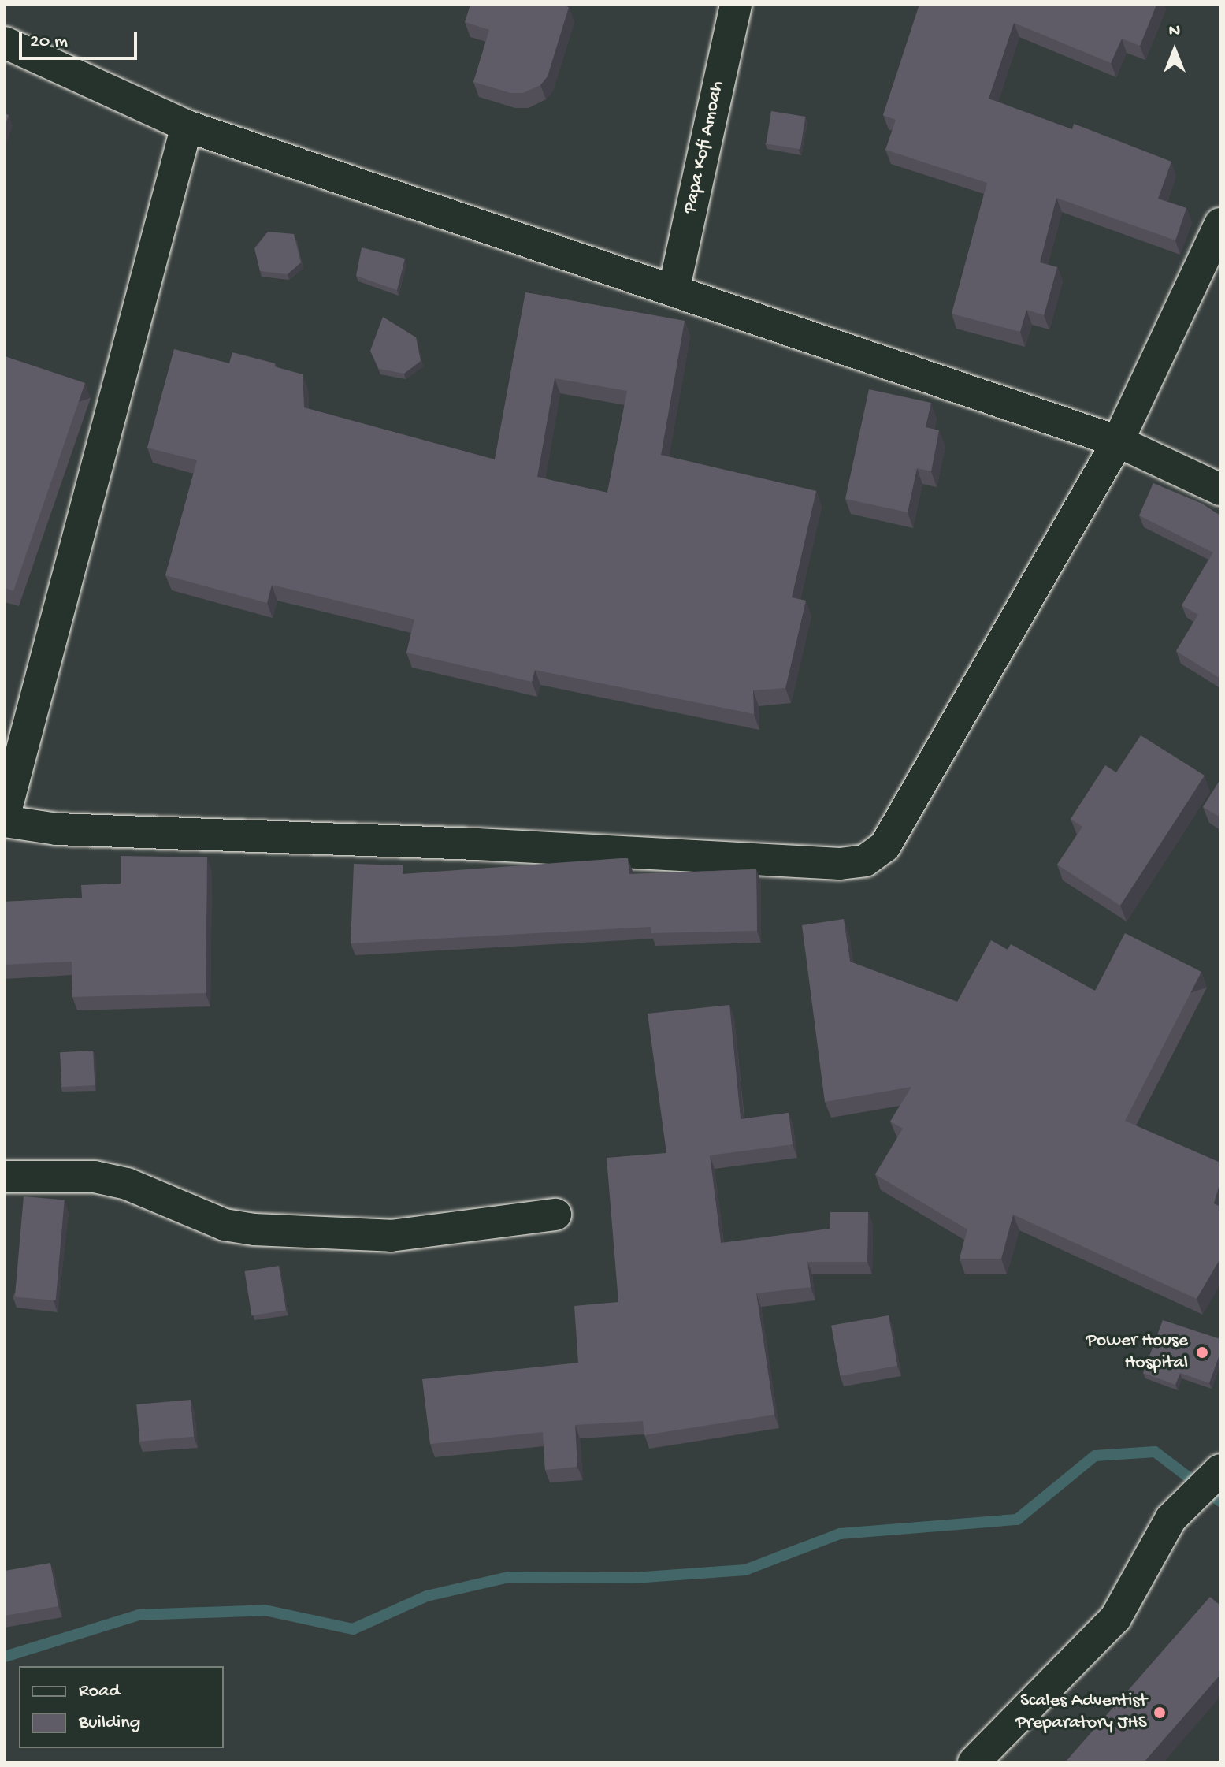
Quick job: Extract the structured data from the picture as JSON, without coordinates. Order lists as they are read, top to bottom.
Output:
{
  "streets": {
    "street": ["Papa Kofi Amoah"]
  },
  "places": ["Power House Hospital", "Scales Adventist Preparatory JHS"],
  "legend": ["Road", "Building"],
  "scale_bar": "20 m",
  "north": "top"
}
